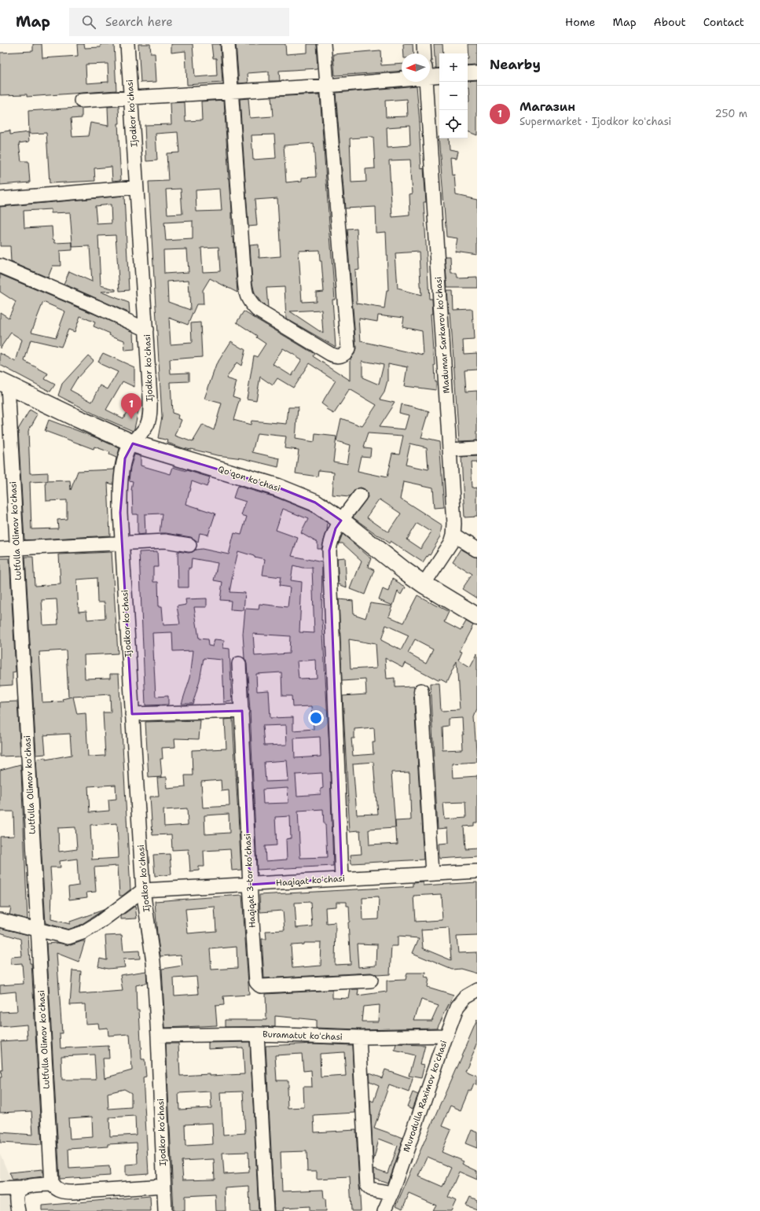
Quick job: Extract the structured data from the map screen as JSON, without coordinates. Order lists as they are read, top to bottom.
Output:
{
  "streets": {
    "main road": ["Qoʻqon koʻchasi"],
    "street": [
      "Ijodkor koʻchasi",
      "Madumar Sarkarov koʻchasi",
      "Lutfulla Olimov koʻchasi",
      "Haqiqat 3-tor koʼchasi",
      "Haqiqat koʻchasi",
      "Buramatut koʻchasi",
      "Murodulla Raximov koʻchasi"
    ]
  },
  "crossings": [
    ["Ijodkor koʻchasi", "Qoʻqon koʻchasi"],
    ["Ijodkor koʻchasi", "Haqiqat koʻchasi"],
    ["Ijodkor koʻchasi", "Buramatut koʻchasi"],
    ["Madumar Sarkarov koʻchasi", "Qoʻqon koʻchasi"],
    ["Qoʻqon koʻchasi", "Lutfulla Olimov koʻchasi"],
    ["Haqiqat 3-tor koʼchasi", "Haqiqat koʻchasi"],
    ["Buramatut koʻchasi", "Murodulla Raximov koʻchasi"]
  ],
  "north": "left",
  "page": {
    "header": "Map",
    "search": "Search here",
    "nav": [
      "Home",
      "Map",
      "About",
      "Contact"
    ],
    "heading": "Nearby",
    "map_buttons": ["+", "−"],
    "list": [
      {
        "mark": "1",
        "name": "Магазин",
        "note": "Supermarket · Ijodkor koʻchasi",
        "value": "250 m"
      }
    ],
    "pins": "1"
  }
}
